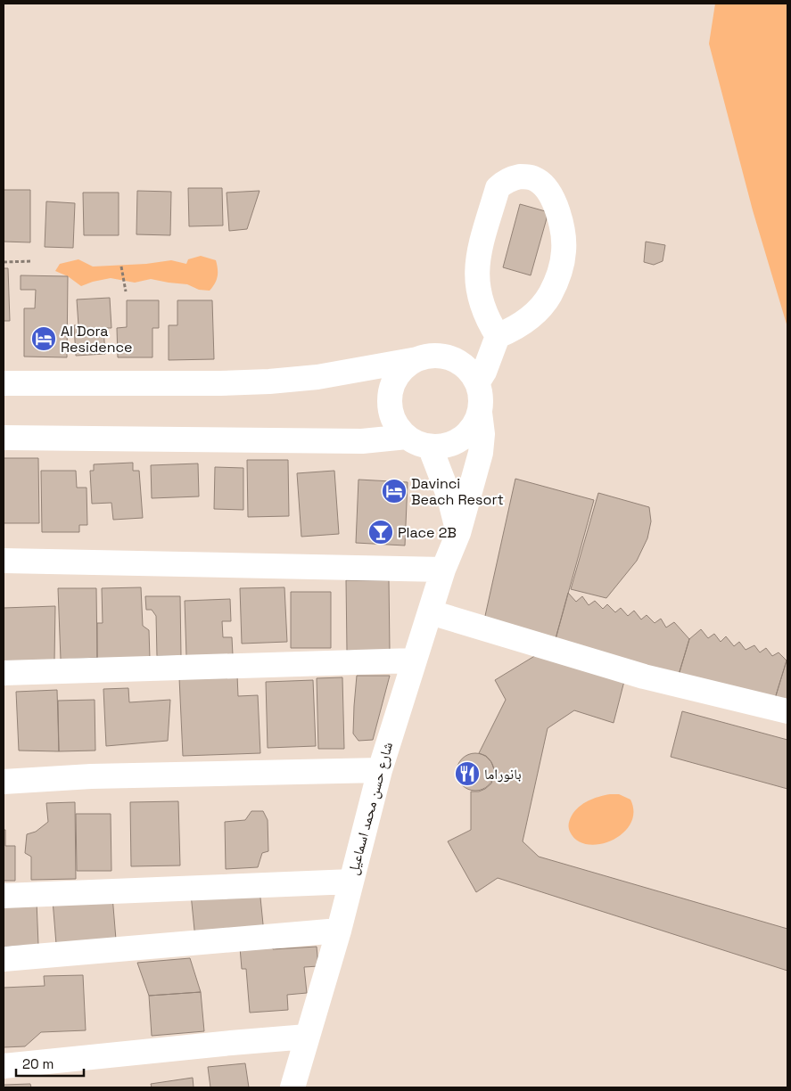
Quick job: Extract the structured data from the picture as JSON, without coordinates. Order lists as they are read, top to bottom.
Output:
{
  "streets": {
    "street": ["شارع حسن محمد اسماعيل"]
  },
  "places": {
    "hotel": ["Al Dora Residence", "Davinci Beach Resort"],
    "bar": ["Place 2B"],
    "restaurant": ["بانوراما"]
  },
  "scale_bar": "20 m"
}
